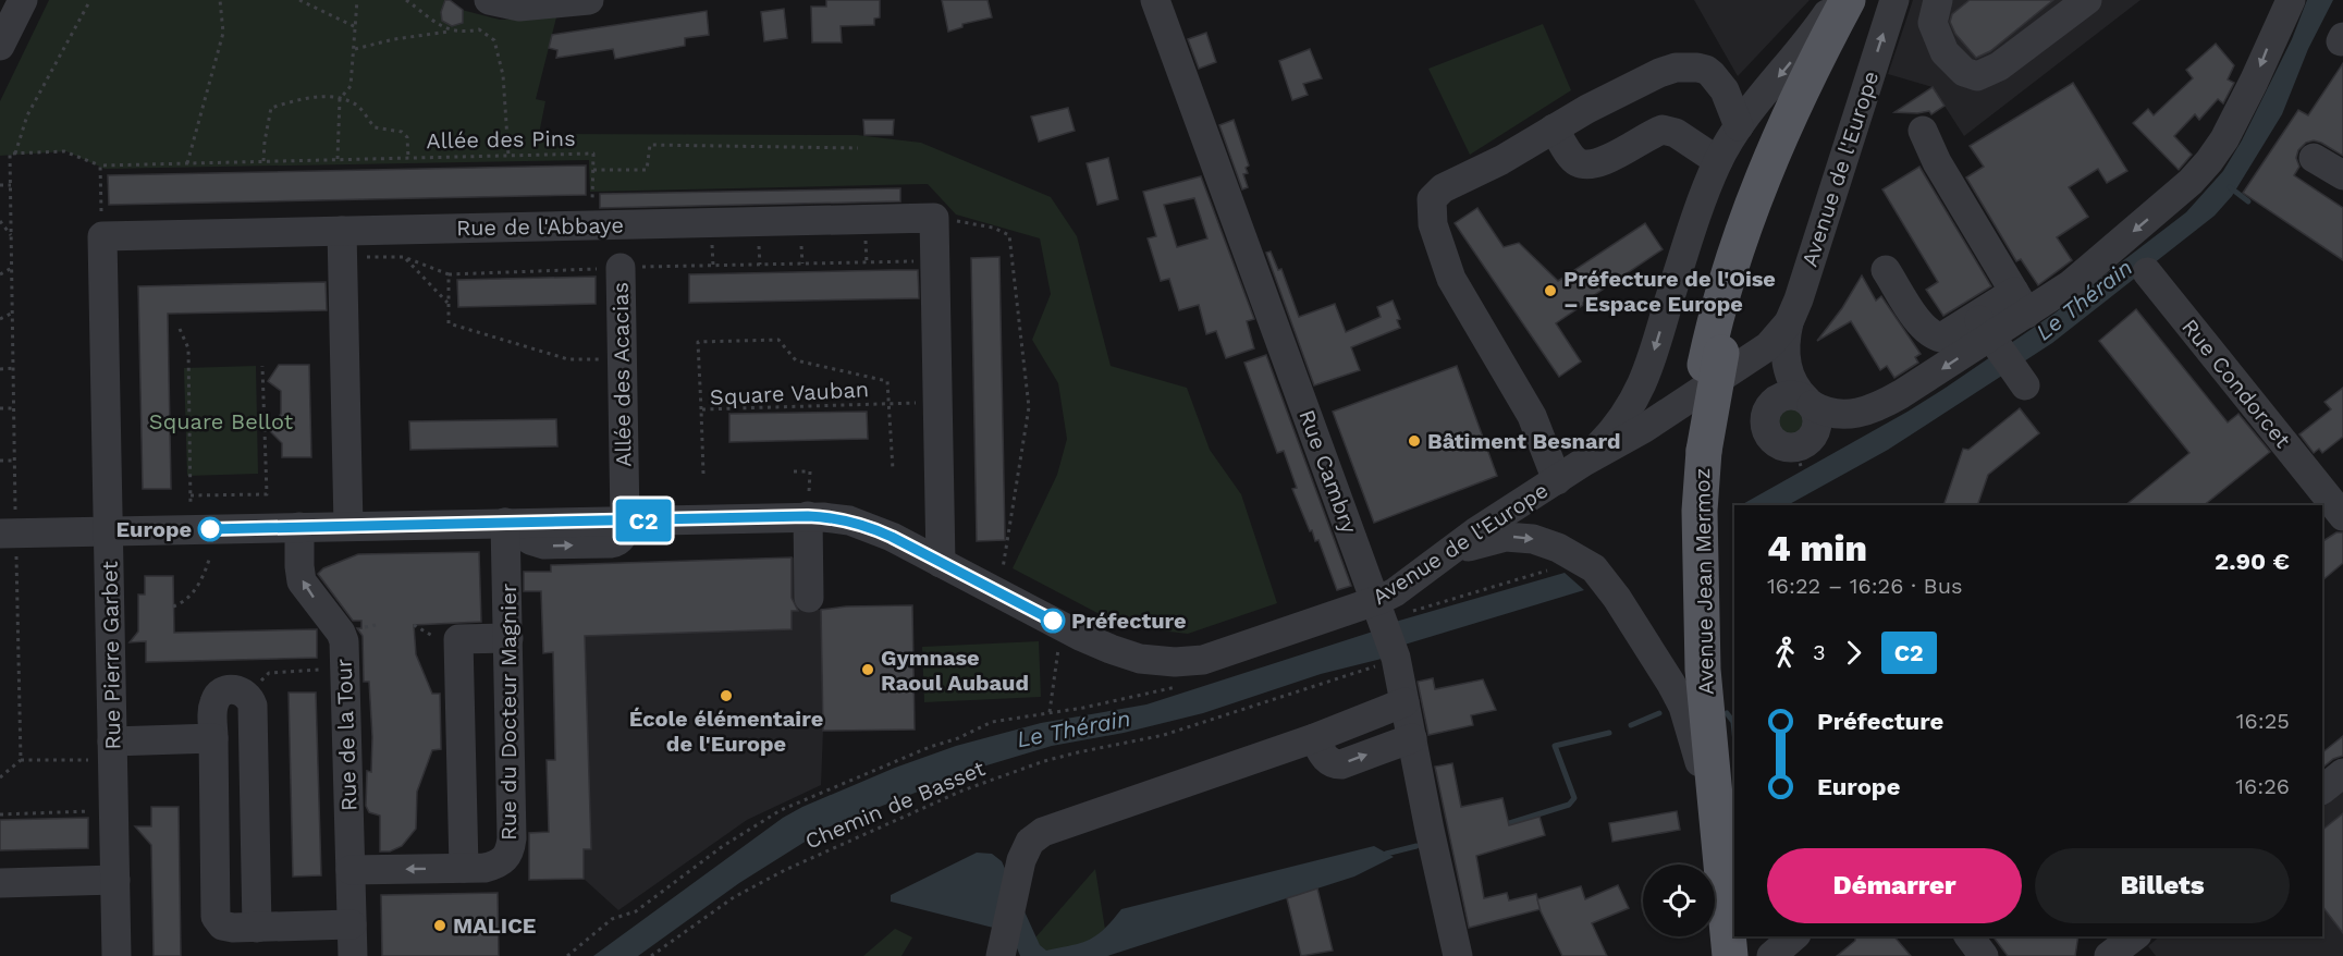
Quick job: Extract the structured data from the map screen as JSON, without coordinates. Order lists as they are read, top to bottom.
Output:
{
  "streets": {
    "main road": ["Avenue Jean Mermoz"],
    "street": [
      "Avenue de l'Europe",
      "Rue de l'Abbaye",
      "Allée des Acacias",
      "Rue Condorcet",
      "Rue Cambry",
      "Rue Pierre Garbet",
      "Rue du Docteur Magnier",
      "Rue de la Tour"
    ],
    "path": ["Allée des Pins", "Square Vauban", "Chemin de Basset"]
  },
  "crossings": [
    ["Allée des Pins", "Rue de l'Abbaye"],
    ["Avenue de l'Europe", "Allée des Acacias"],
    ["Avenue de l'Europe", "Rue Cambry"],
    ["Avenue de l'Europe", "Avenue Jean Mermoz"],
    ["Avenue de l'Europe", "Rue Pierre Garbet"],
    ["Avenue de l'Europe", "Rue du Docteur Magnier"],
    ["Avenue de l'Europe", "Rue de la Tour"],
    ["Rue de l'Abbaye", "Allée des Acacias"],
    ["Rue de l'Abbaye", "Rue Pierre Garbet"],
    ["Rue Cambry", "Chemin de Basset"],
    ["Rue du Docteur Magnier", "Rue de la Tour"]
  ],
  "water": ["Le Thérain"],
  "parks": ["Square Bellot"],
  "places": [
    "Préfecture de l'Oise – Espace Europe",
    "Bâtiment Besnard",
    "Europe",
    "Préfecture",
    "Gymnase Raoul Aubaud",
    "École élémentaire de l'Europe",
    "MALICE"
  ],
  "lines": ["bus line C2"],
  "page": {
    "on_map": "C2",
    "heading": ["4 min", "16:22 – 16:26 · Bus", "2.90 €"],
    "legs": ["3", "C2"],
    "list": [
      {
        "name": "Préfecture",
        "value": "16:25"
      },
      {
        "name": "Europe",
        "value": "16:26"
      }
    ],
    "buttons": ["Démarrer", "Billets"]
  }
}
